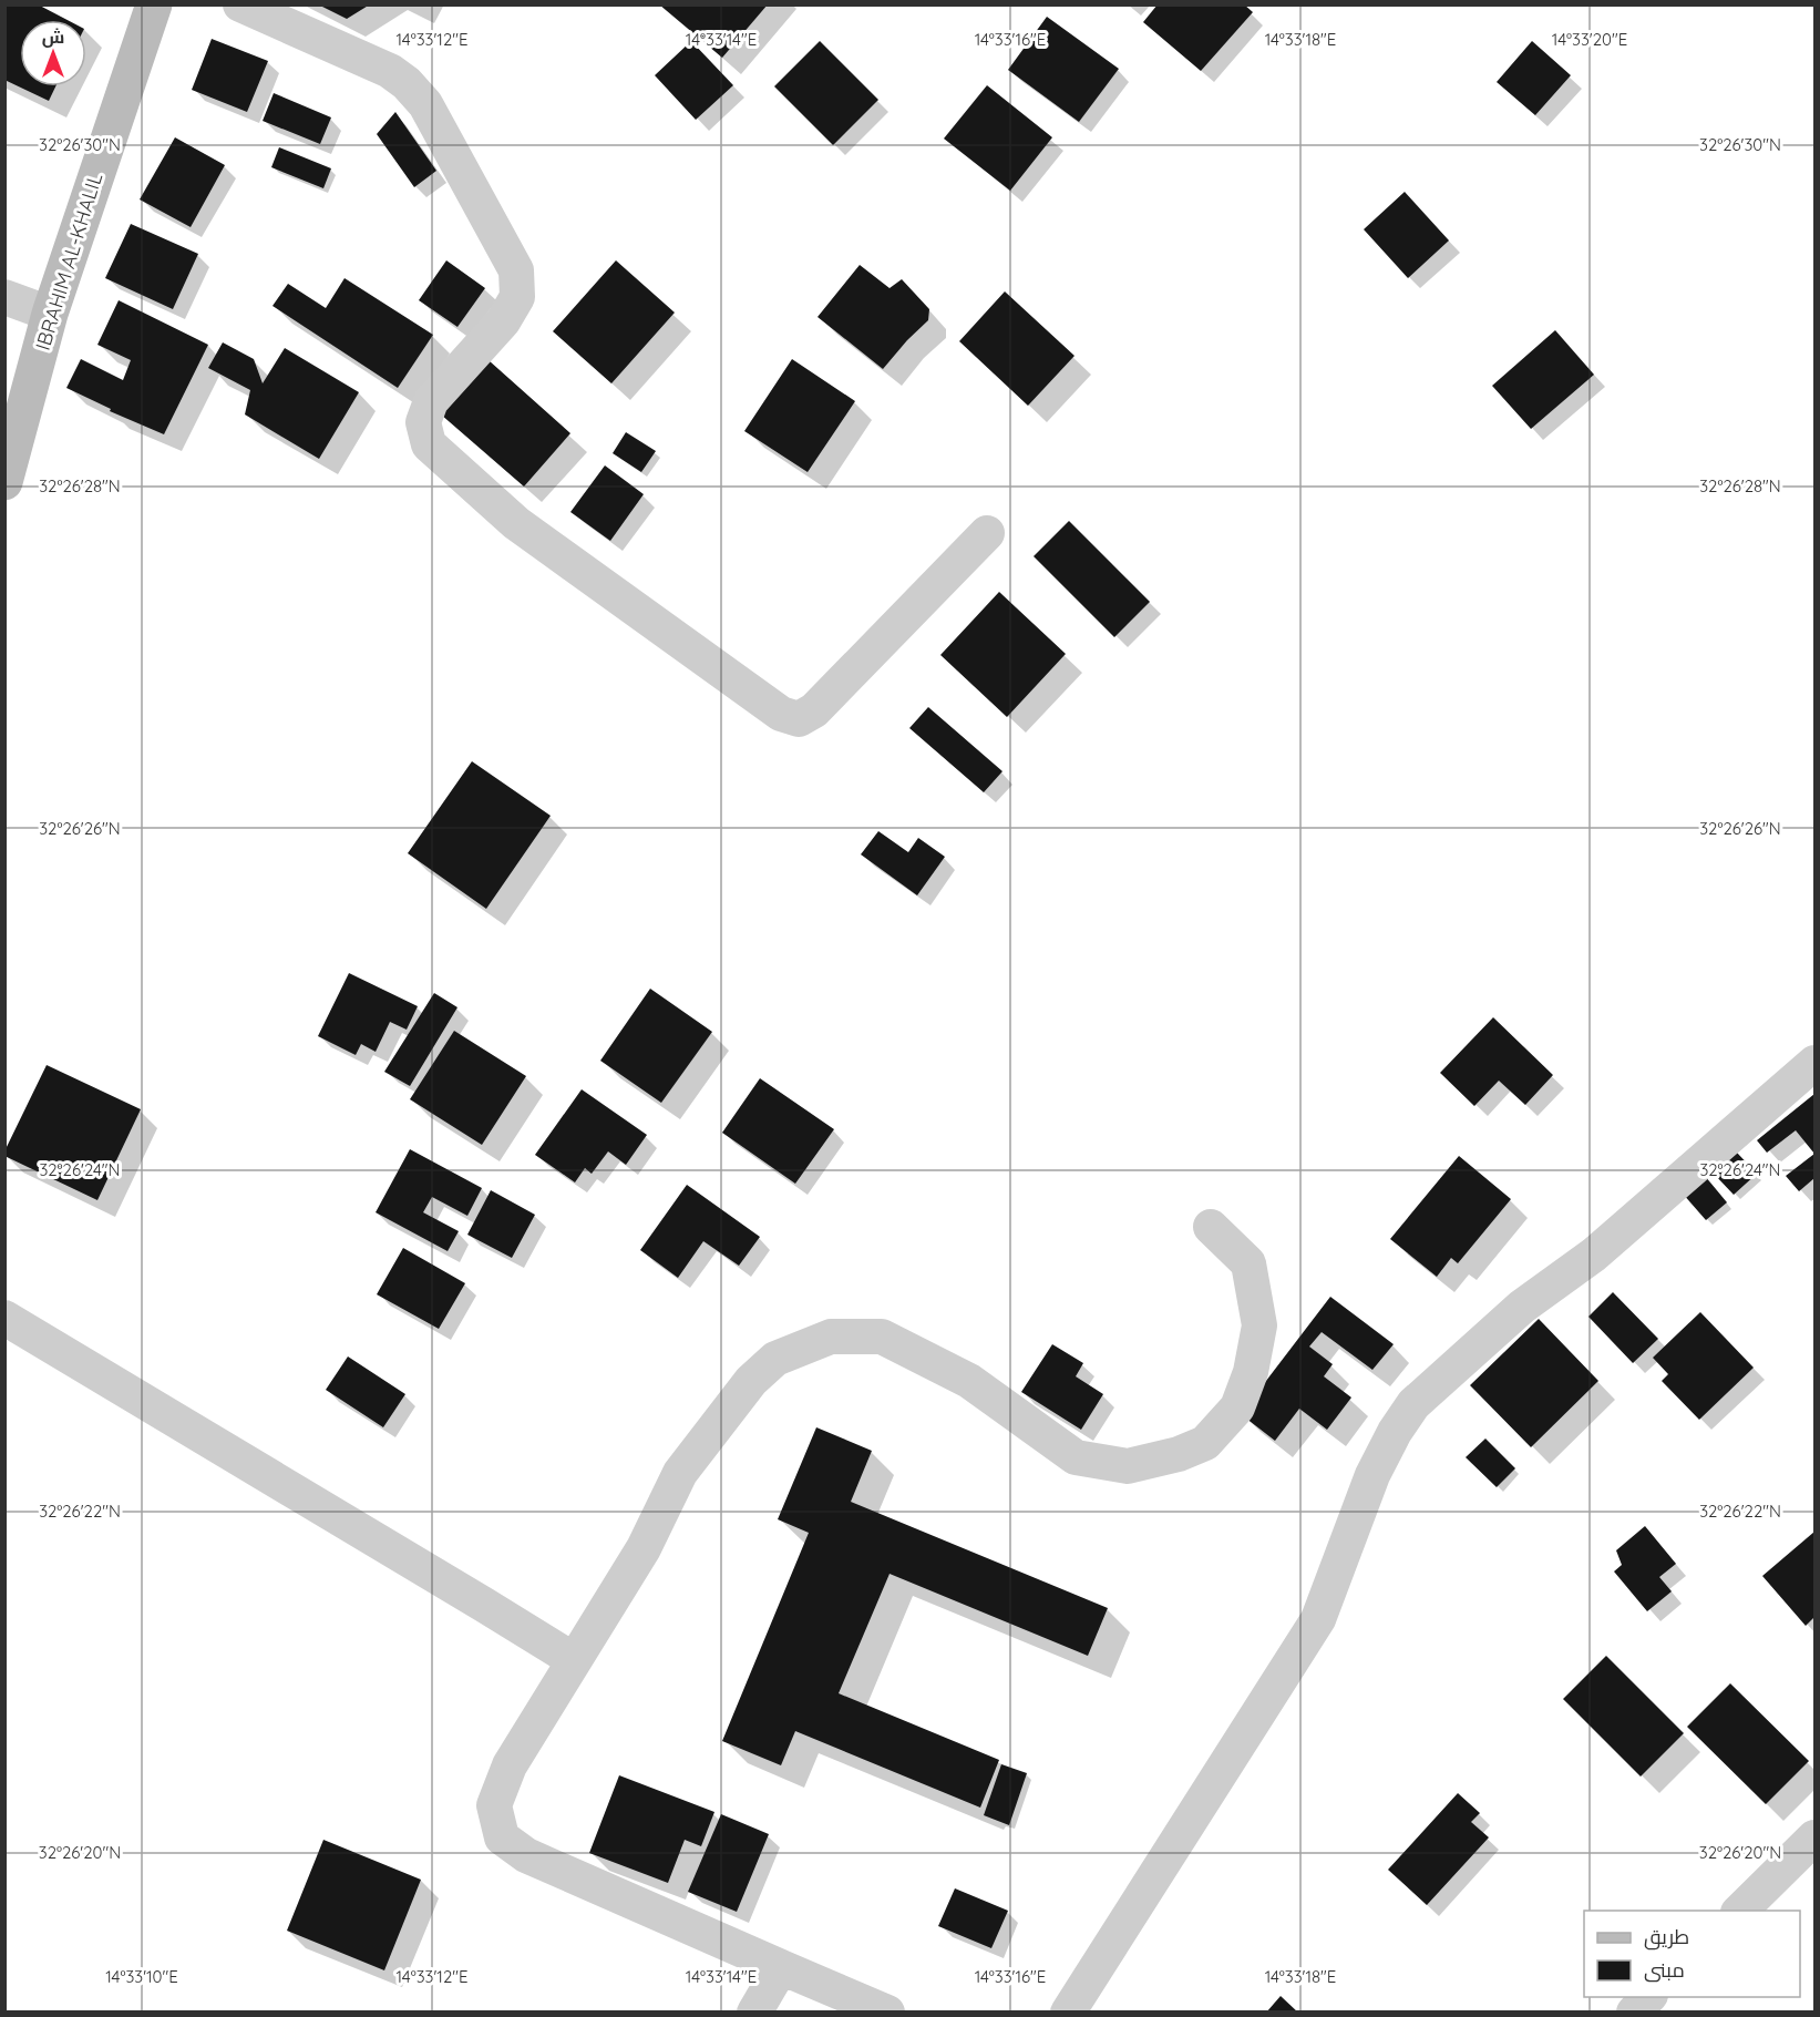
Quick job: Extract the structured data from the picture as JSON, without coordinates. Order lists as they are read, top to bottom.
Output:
{
  "streets": {
    "street": ["IBRAHIM AL-KHALIL"]
  },
  "legend": ["طريق", "مبنى"],
  "north": "top",
  "coordinates": [
    "14°33'12\"E",
    "14°33'14\"E",
    "14°33'16\"E",
    "14°33'18\"E",
    "14°33'20\"E",
    "32°26'30\"N",
    "32°26'28\"N",
    "32°26'26\"N",
    "32°26'24\"N",
    "32°26'22\"N",
    "32°26'20\"N",
    "14°33'10\"E"
  ]
}
